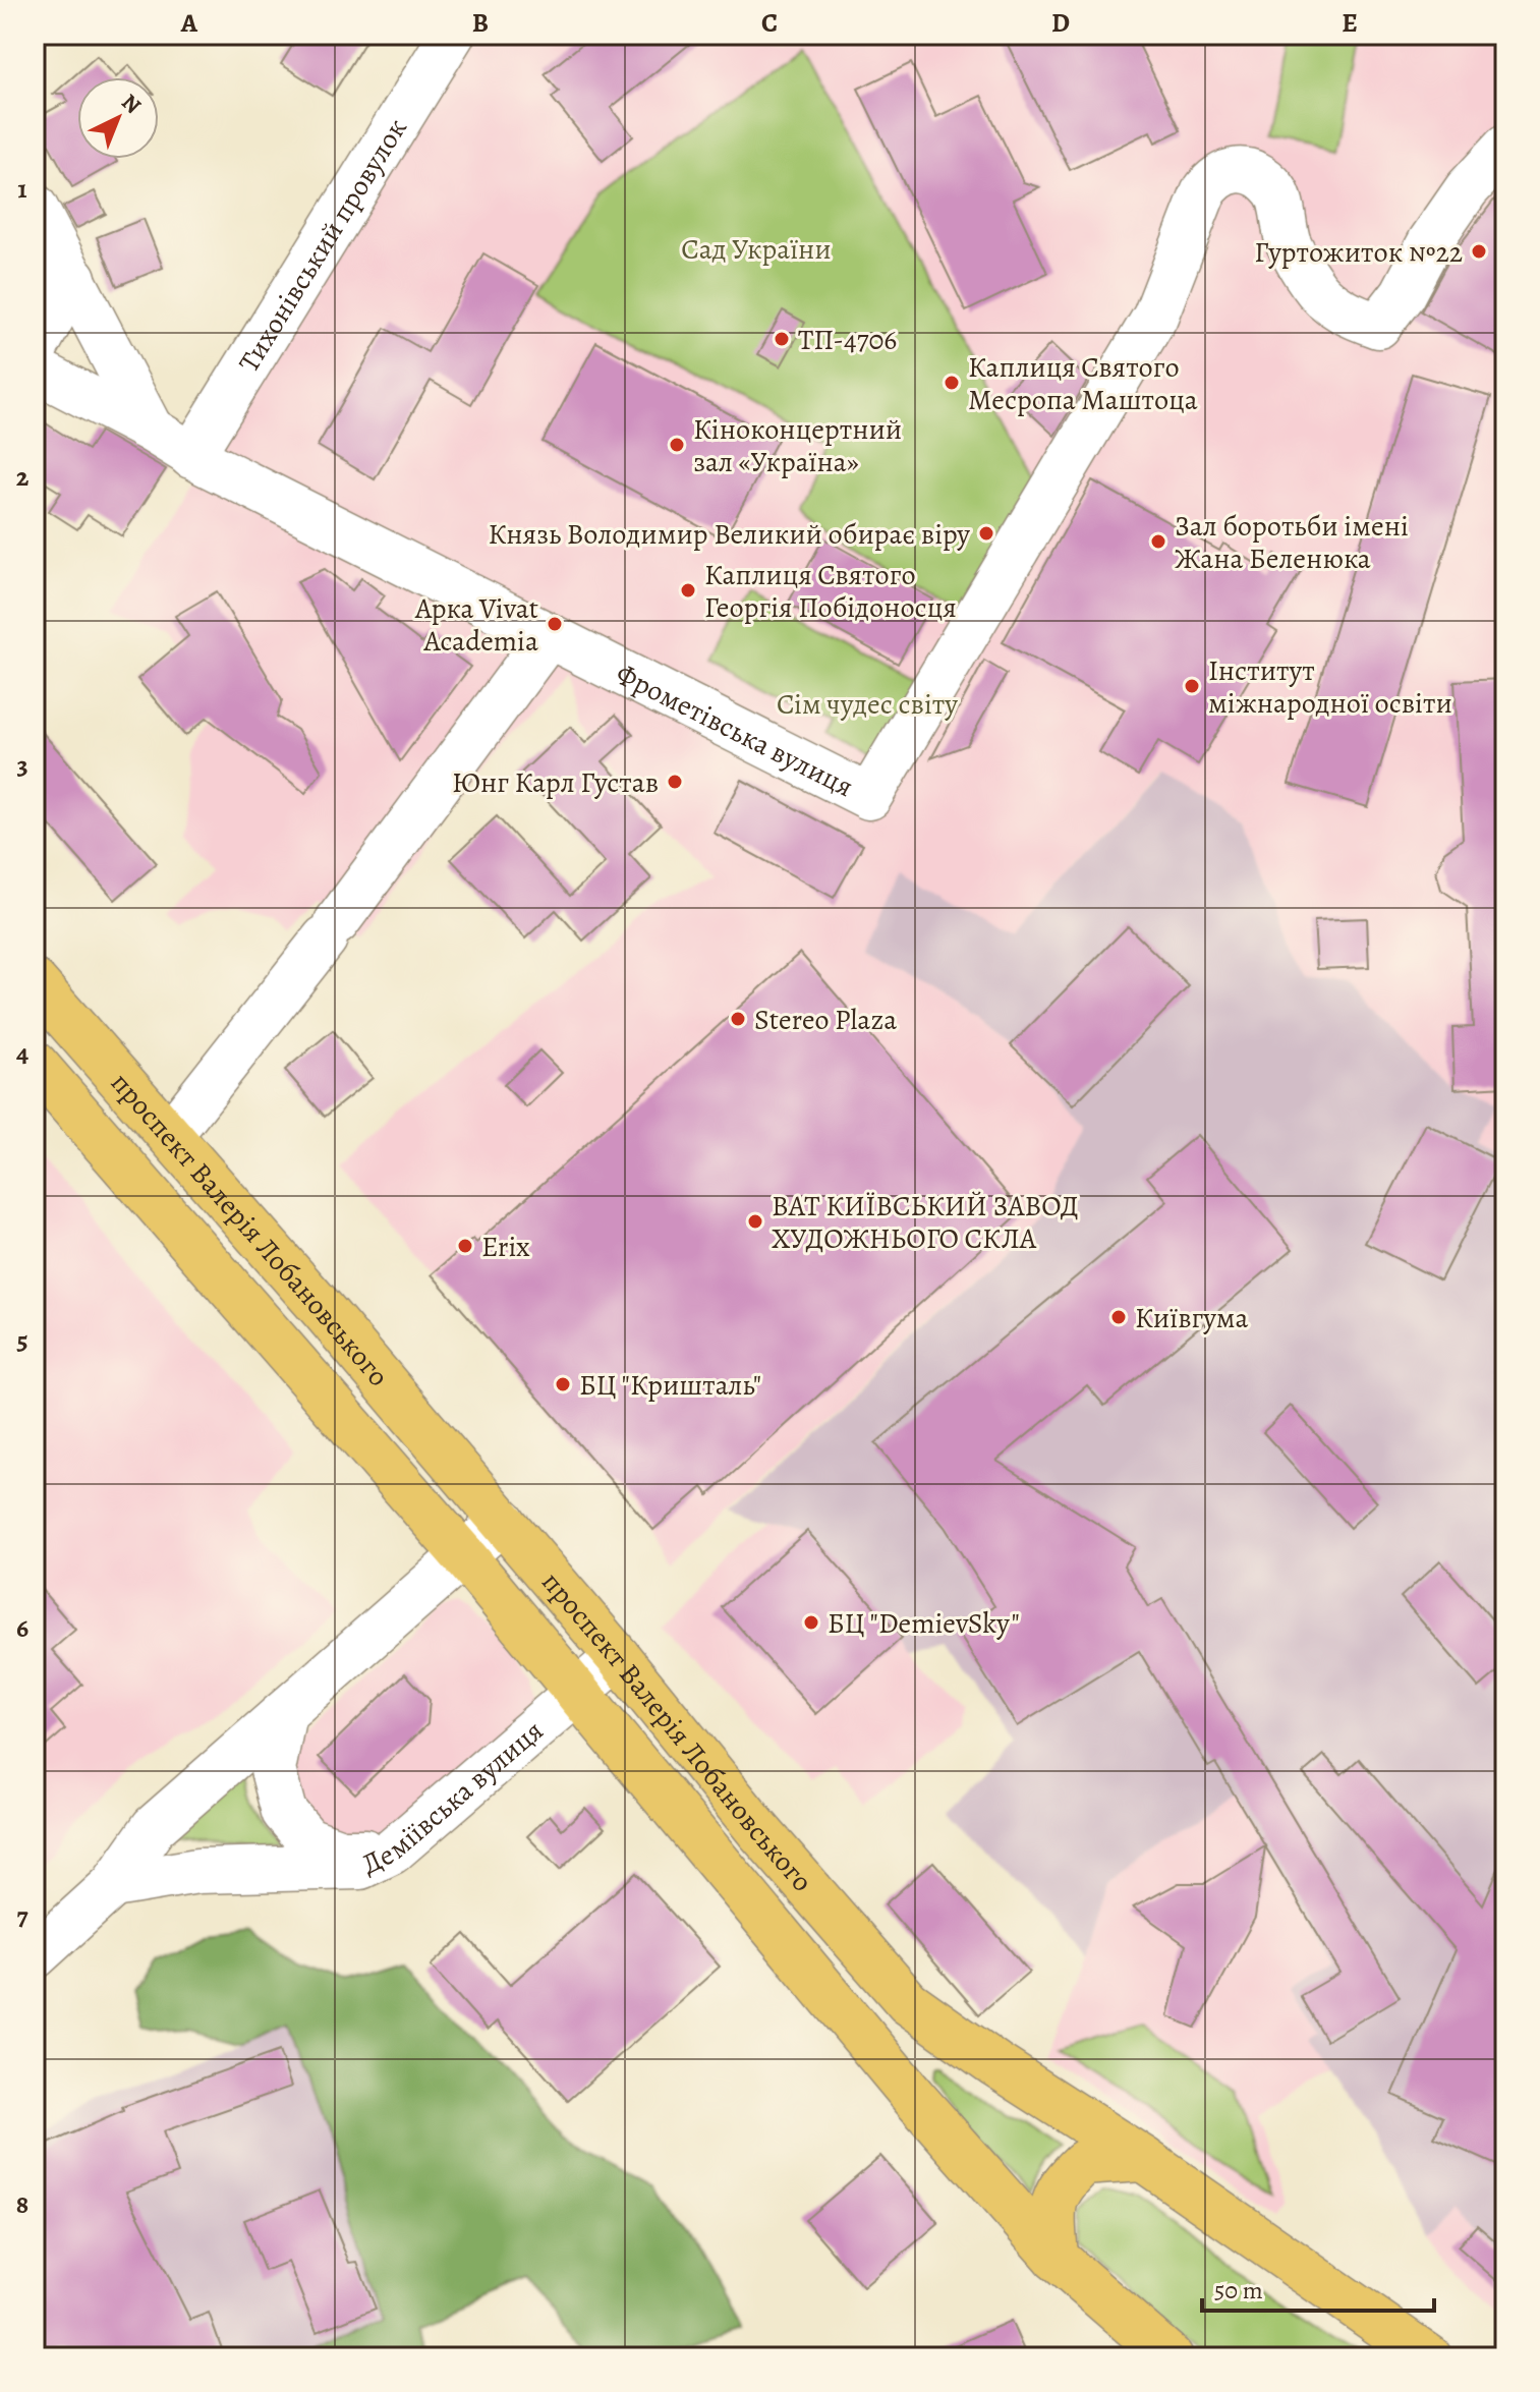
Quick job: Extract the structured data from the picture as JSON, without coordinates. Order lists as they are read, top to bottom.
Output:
{
  "streets": {
    "main road": ["проспект Валерія Лобановського"],
    "street": ["Тихонівський провулок", "Фрометівська вулиця", "Деміївська вулиця"]
  },
  "crossings": [
    ["Тихонівський провулок", "Фрометівська вулиця"],
    ["проспект Валерія Лобановського", "Деміївська вулиця"]
  ],
  "parks": ["Сад України", "Сім чудес світу"],
  "places": [
    "Гуртожиток №22",
    "ТП-4706",
    "Каплиця Святого Месропа Маштоца",
    "Кіноконцертний зал «Україна»",
    "Князь Володимир Великий обирає віру",
    "Зал боротьби імені Жана Беленюка",
    "Каплиця Святого Георгія Побідоносця",
    "Арка Vivat Academia",
    "Інститут міжнародної освіти",
    "Юнг Карл Густав",
    "Stereo Plaza",
    "ВАТ КИЇВСЬКИЙ ЗАВОД ХУДОЖНЬОГО СКЛА",
    "Erix",
    "Київгума",
    "БЦ \"Кришталь\"",
    "БЦ \"DemievSky\""
  ],
  "scale_bar": "50 m",
  "north": "top right",
  "grid": {
    "columns": [
      "A",
      "B",
      "C",
      "D",
      "E"
    ],
    "rows": [
      "1",
      "2",
      "3",
      "4",
      "5",
      "6",
      "7",
      "8"
    ]
  }
}
